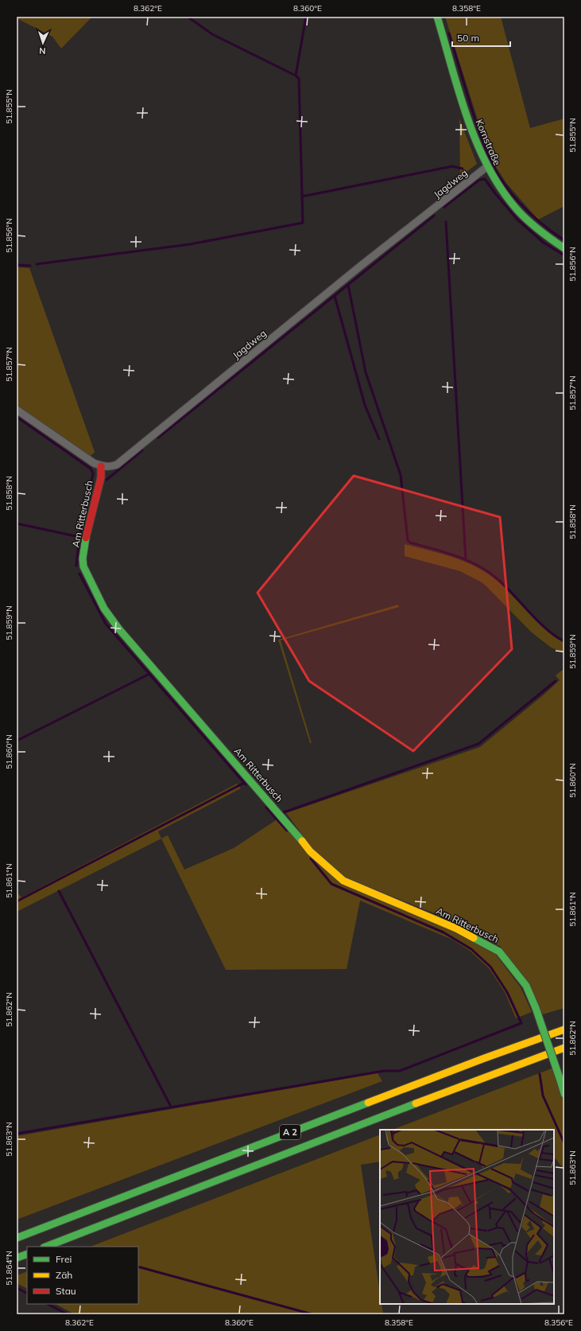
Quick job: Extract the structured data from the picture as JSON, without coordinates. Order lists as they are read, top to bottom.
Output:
{
  "streets": {
    "main road": ["Kornstraße", "Am Ritterbusch", "A 2"],
    "street": ["Jagdweg"]
  },
  "crossings": [
    ["Kornstraße", "Jagdweg"],
    ["Jagdweg", "Am Ritterbusch"]
  ],
  "legend": ["Frei", "Zäh", "Stau"],
  "scale_bar": "50 m",
  "north": "bottom",
  "coordinates": [
    "8.362°E",
    "8.360°E",
    "8.358°E",
    "51.855°N",
    "51.856°N",
    "51.857°N",
    "51.858°N",
    "51.859°N",
    "51.860°N",
    "51.861°N",
    "51.862°N",
    "51.863°N",
    "51.864°N",
    "8.356°E"
  ]
}
